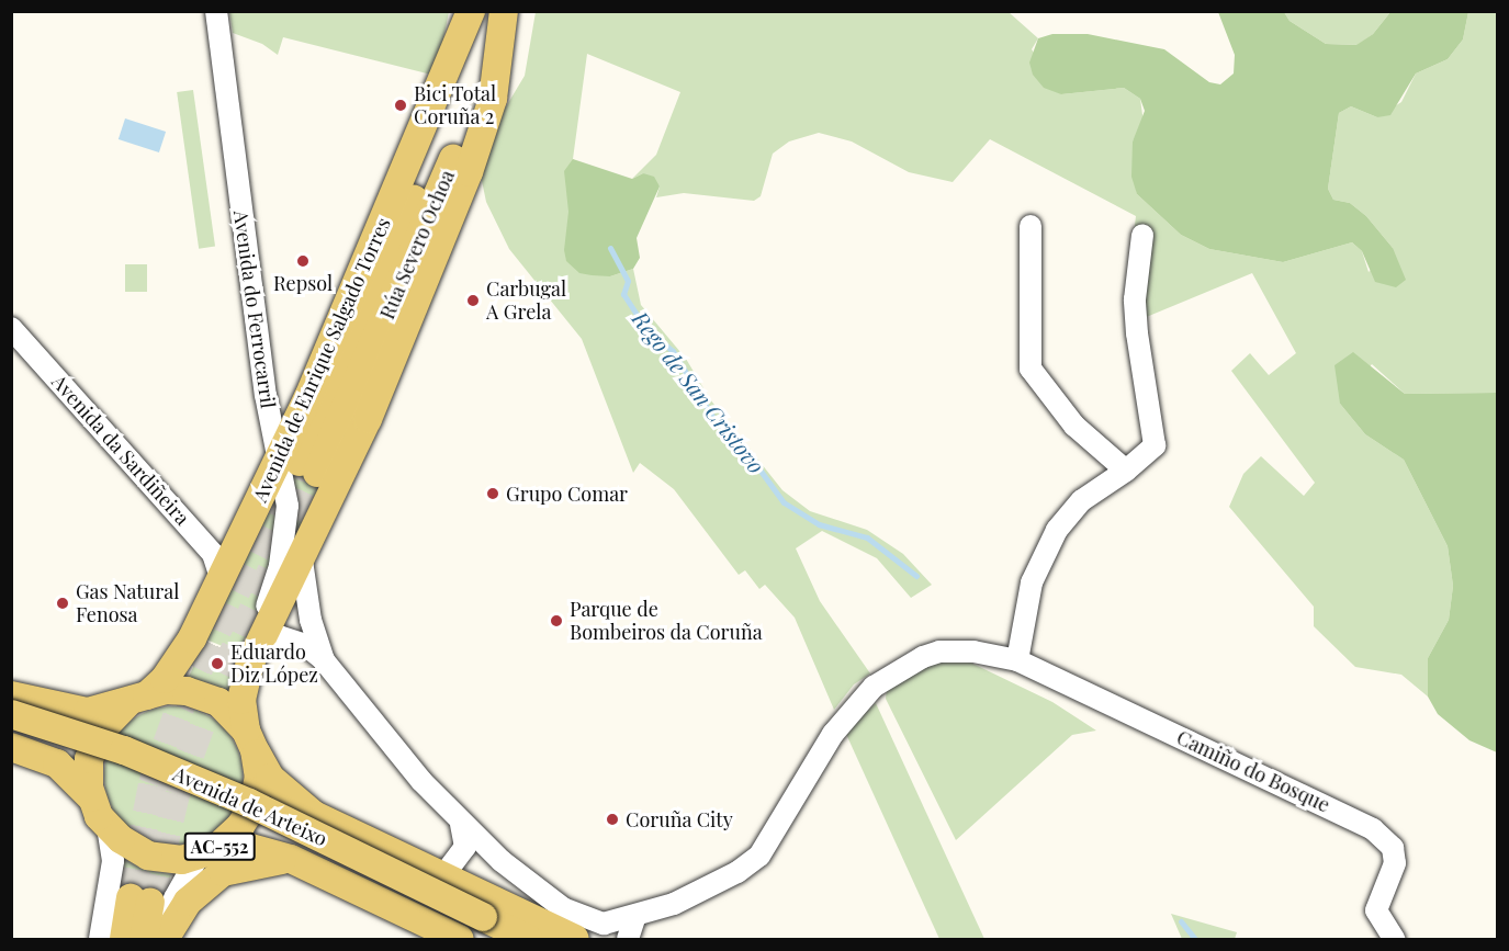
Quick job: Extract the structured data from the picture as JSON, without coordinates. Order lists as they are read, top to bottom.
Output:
{
  "streets": {
    "main road": [
      "Rúa Severo Ochoa",
      "Avenida de Enrique Salgado Torres",
      "Avenida de Arteixo",
      "AC-552"
    ],
    "street": ["Avenida do Ferrocarril", "Avenida da Sardiñeira", "Camiño do Bosque"]
  },
  "crossings": [
    ["Rúa Severo Ochoa", "Avenida do Ferrocarril"],
    ["Rúa Severo Ochoa", "Avenida de Enrique Salgado Torres"],
    ["Avenida do Ferrocarril", "Avenida de Enrique Salgado Torres"],
    ["Avenida de Enrique Salgado Torres", "Avenida da Sardiñeira"],
    ["Avenida de Enrique Salgado Torres", "AC-552"],
    ["Avenida de Arteixo", "AC-552"]
  ],
  "water": ["Rego de San Cristovo"],
  "places": [
    "Bici Total Coruña 2",
    "Repsol",
    "Carbugal A Grela",
    "Grupo Comar",
    "Gas Natural Fenosa",
    "Parque de Bombeiros da Coruña",
    "Eduardo Diz López",
    "Coruña City"
  ]
}
